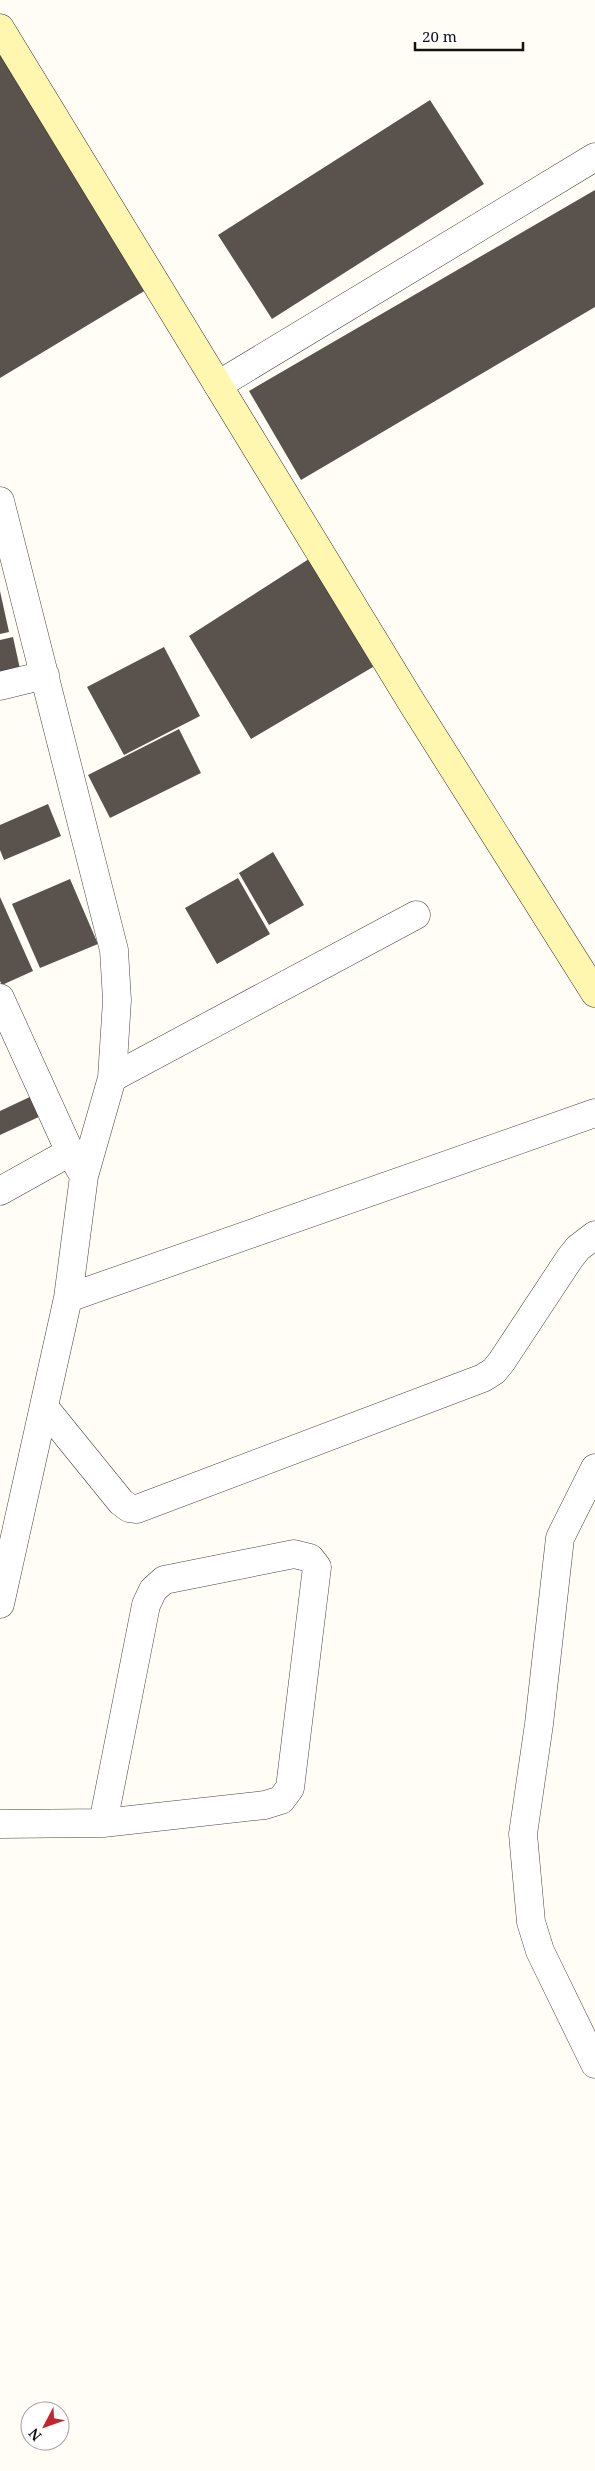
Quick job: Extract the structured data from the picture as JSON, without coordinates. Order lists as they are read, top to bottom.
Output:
{
  "scale_bar": "20 m",
  "north": "bottom left"
}
